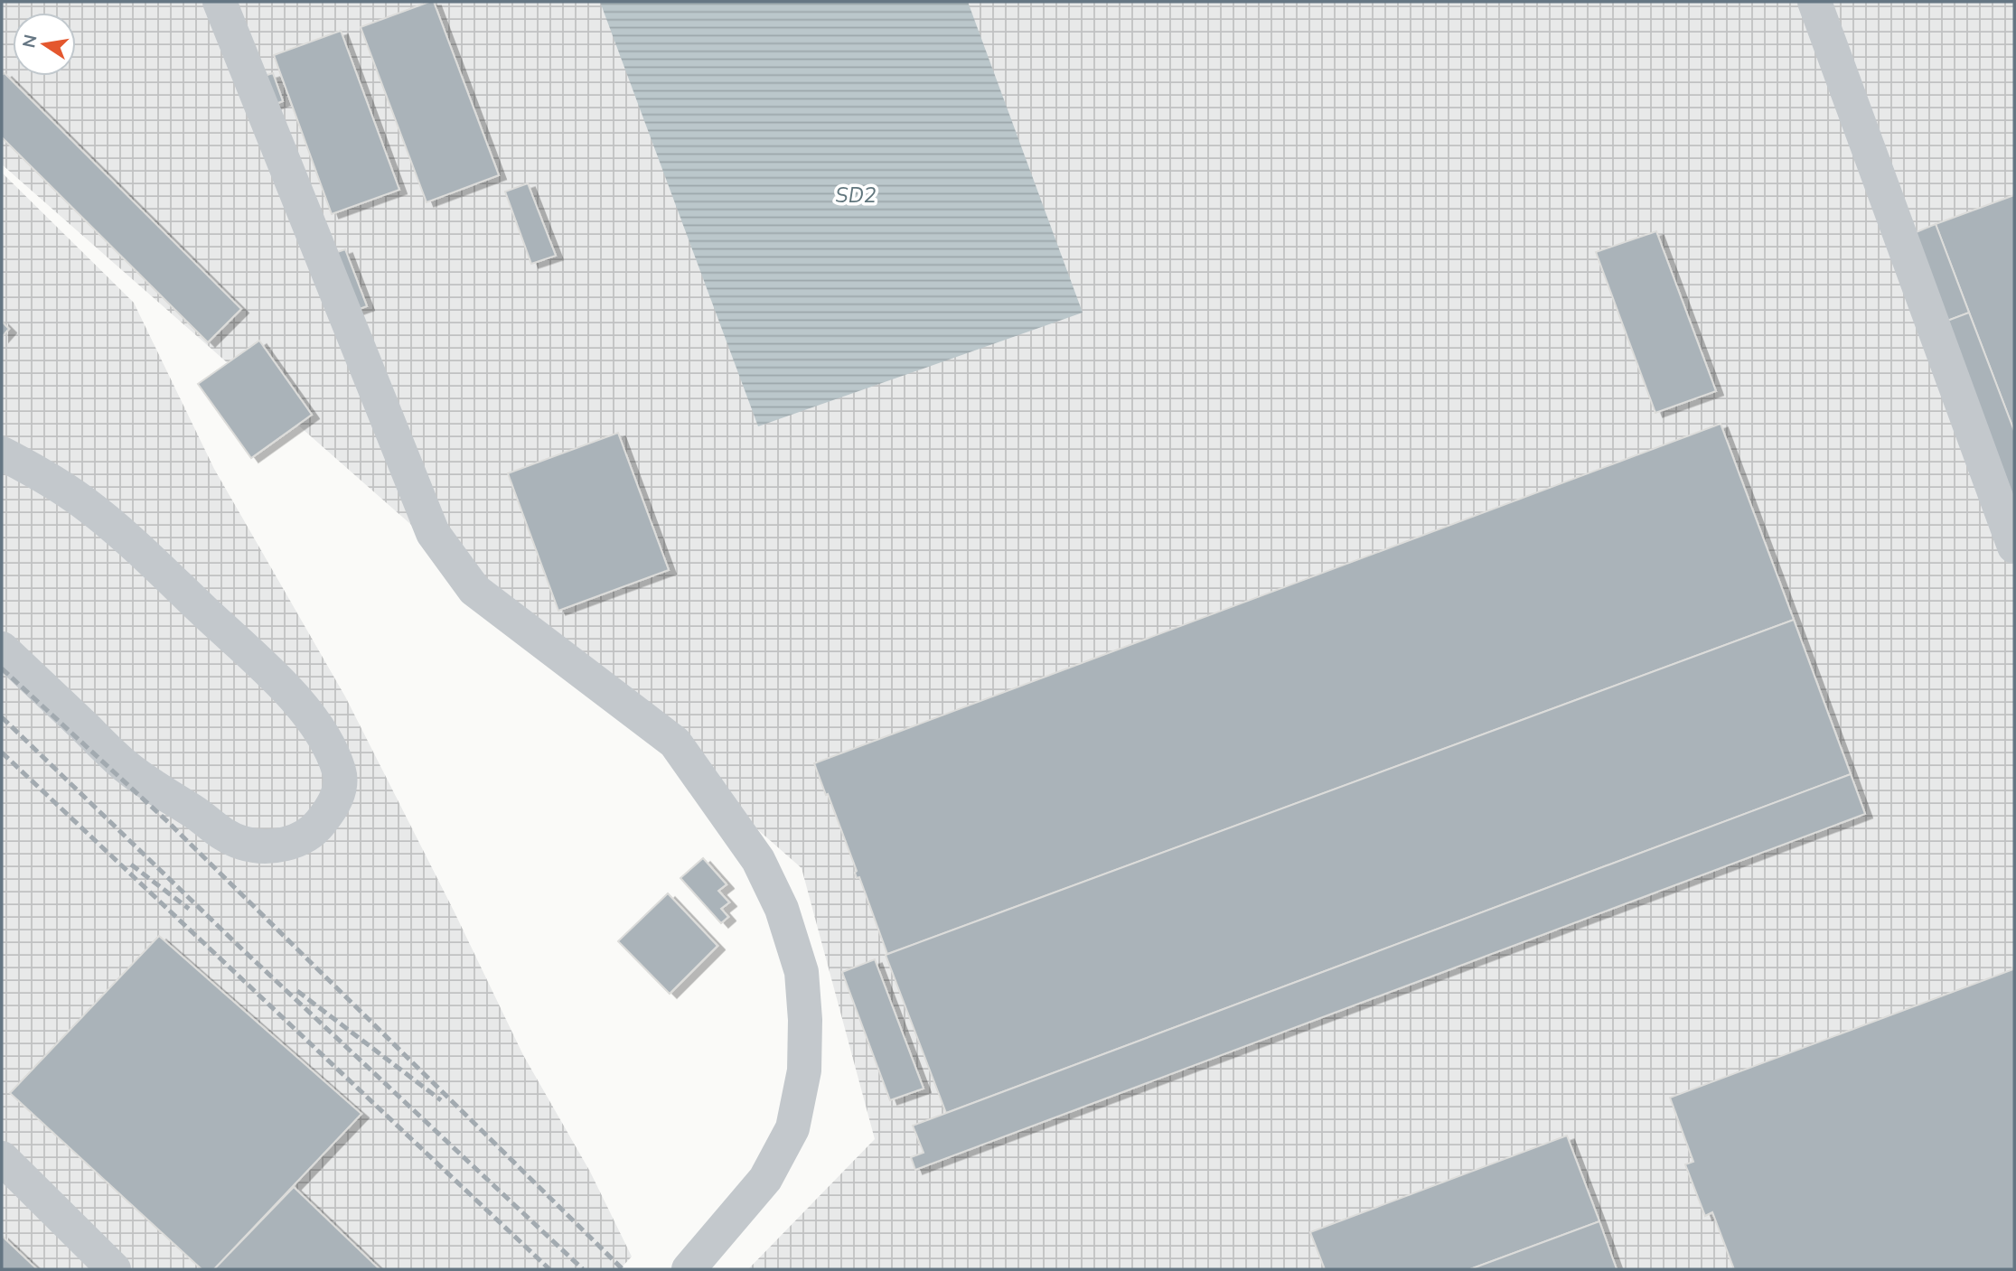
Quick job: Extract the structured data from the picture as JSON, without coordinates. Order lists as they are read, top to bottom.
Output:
{
  "water": ["SD2"],
  "north": "left"
}
